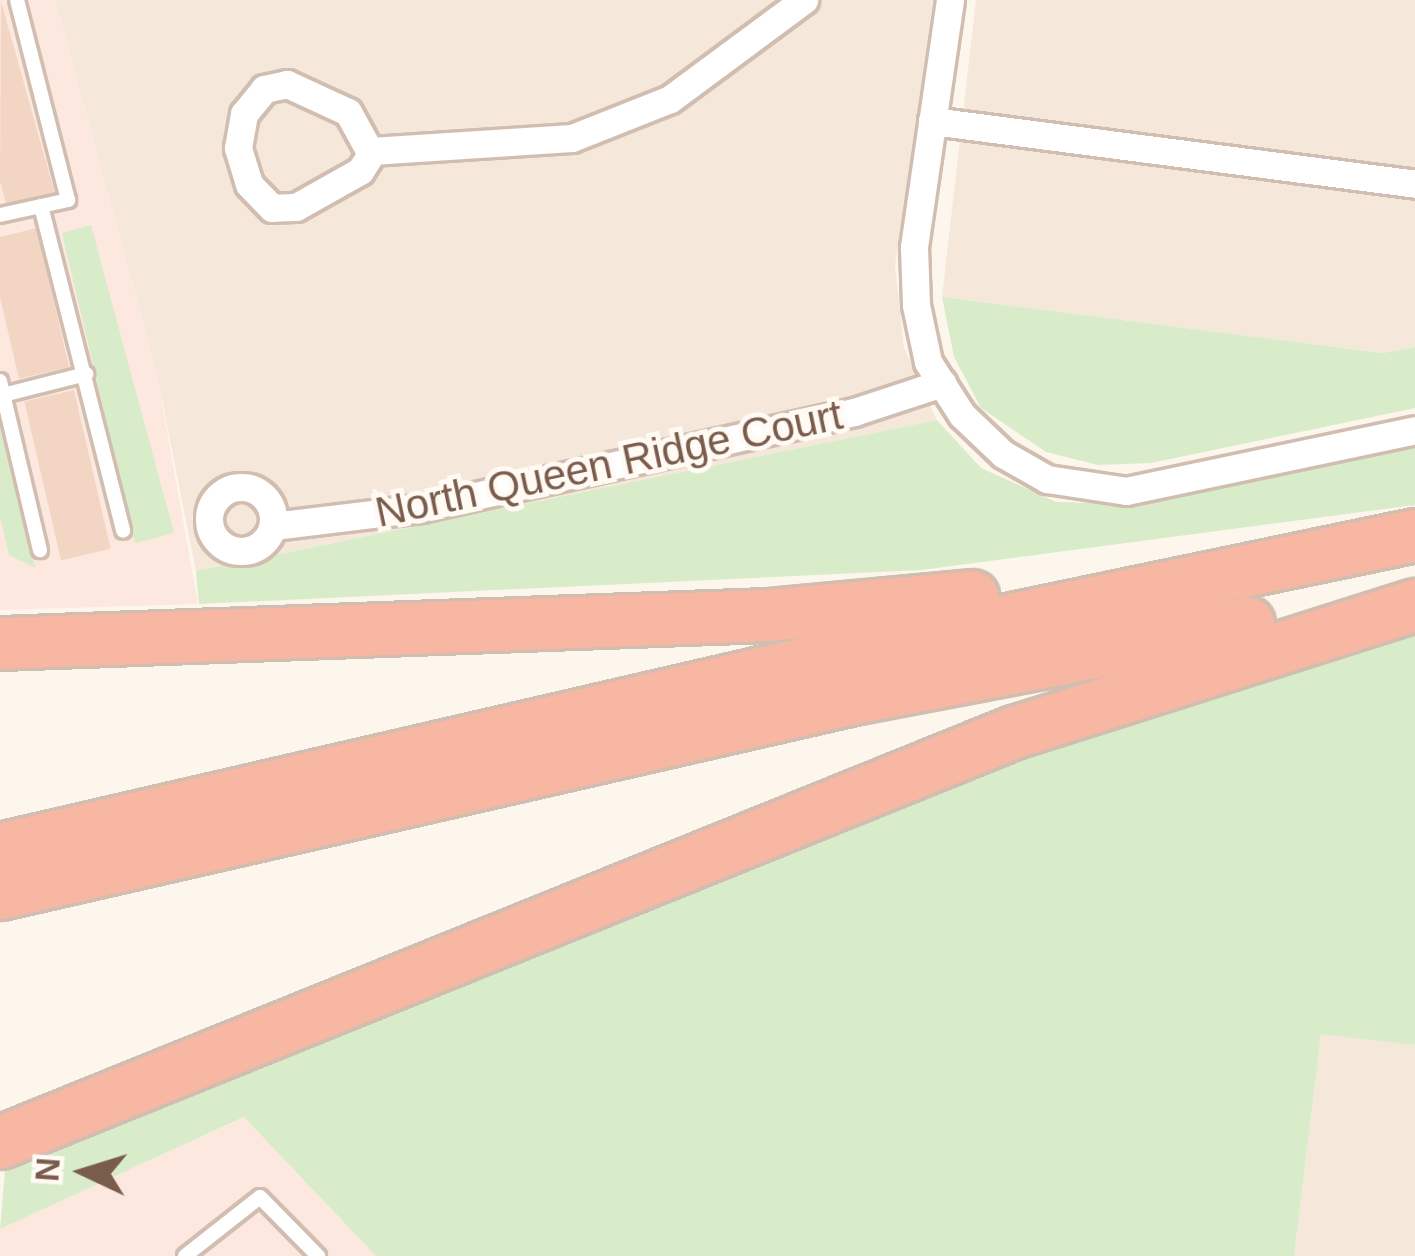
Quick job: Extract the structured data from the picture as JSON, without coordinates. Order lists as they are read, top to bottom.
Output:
{
  "streets": {
    "street": ["North Queen Ridge Court"]
  },
  "north": "left"
}
